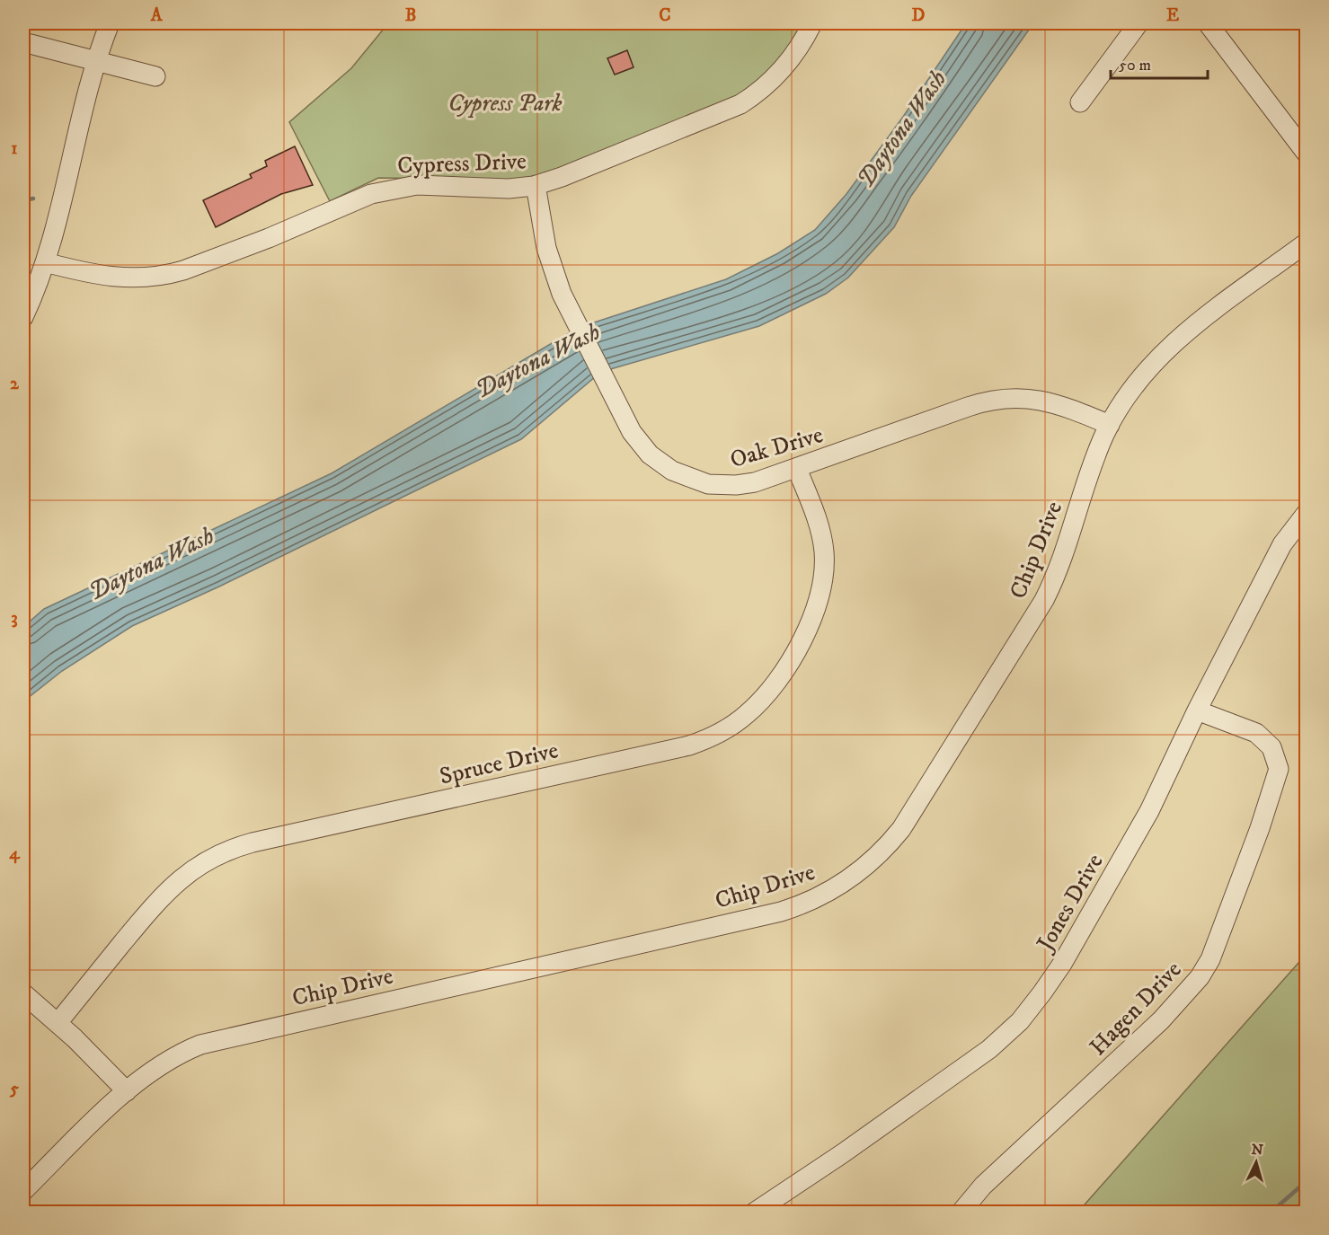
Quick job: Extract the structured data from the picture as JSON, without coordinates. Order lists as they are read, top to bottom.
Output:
{
  "streets": {
    "street": [
      "Cypress Drive",
      "Oak Drive",
      "Chip Drive",
      "Spruce Drive",
      "Jones Drive",
      "Hagen Drive"
    ]
  },
  "crossings": [
    ["Cypress Drive", "Oak Drive"],
    ["Oak Drive", "Chip Drive"],
    ["Oak Drive", "Spruce Drive"],
    ["Jones Drive", "Hagen Drive"]
  ],
  "water": ["Daytona Wash"],
  "parks": ["Cypress Park"],
  "scale_bar": "50 m",
  "north": "top",
  "grid": {
    "columns": [
      "A",
      "B",
      "C",
      "D",
      "E"
    ],
    "rows": [
      "1",
      "2",
      "3",
      "4",
      "5"
    ]
  }
}
